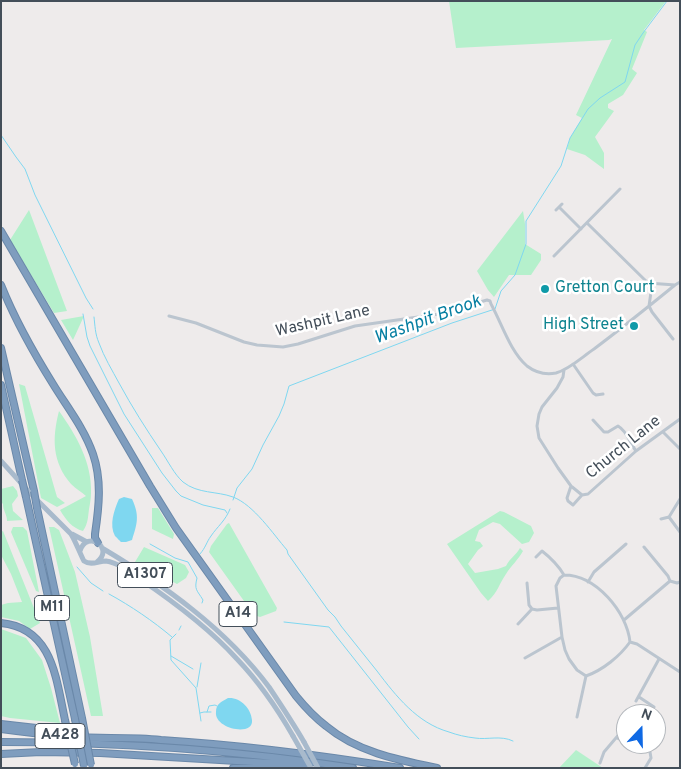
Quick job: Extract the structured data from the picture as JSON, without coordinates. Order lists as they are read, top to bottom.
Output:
{
  "streets": {
    "highway": ["M11", "A14", "A428"],
    "main road": ["A1307"],
    "street": ["Washpit Lane", "Church Lane"]
  },
  "water": ["Washpit Brook"],
  "places": ["Gretton Court", "High Street"],
  "north": "top"
}
